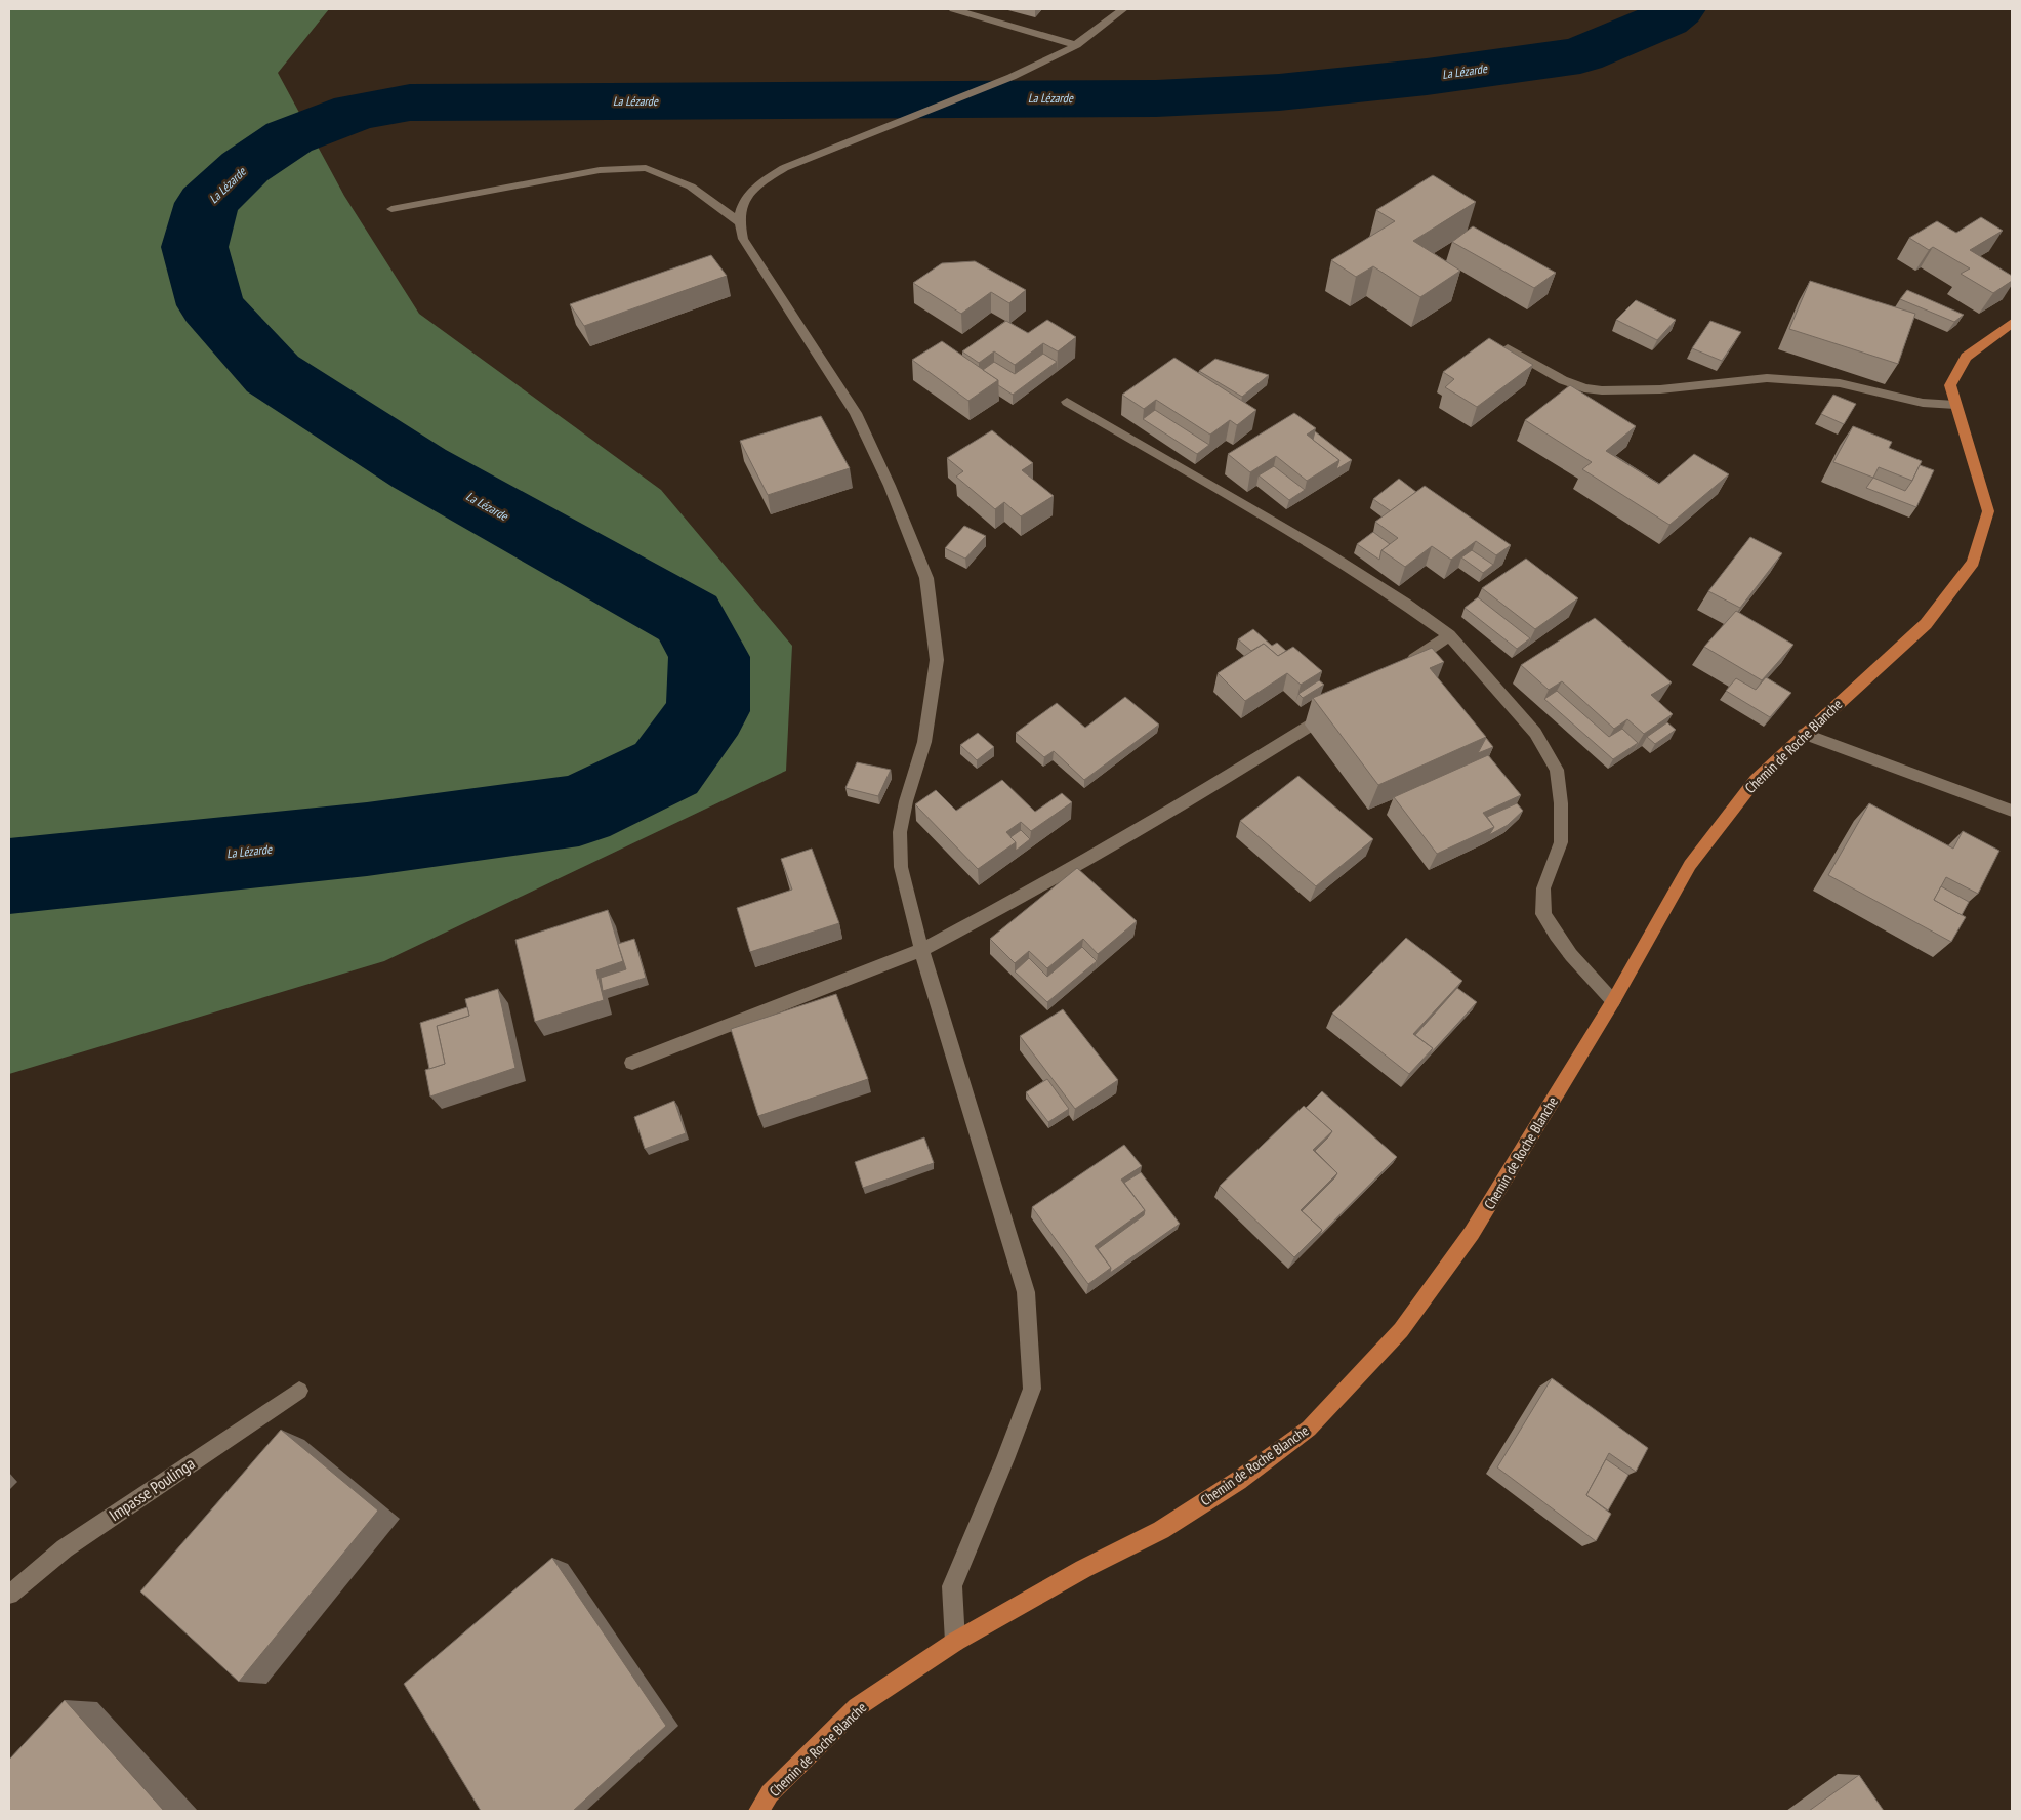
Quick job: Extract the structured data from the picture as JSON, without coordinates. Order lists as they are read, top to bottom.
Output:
{
  "streets": {
    "main road": ["Chemin de Roche Blanche"],
    "street": ["Impasse Poulinga"]
  },
  "water": ["La Lézarde"]
}
